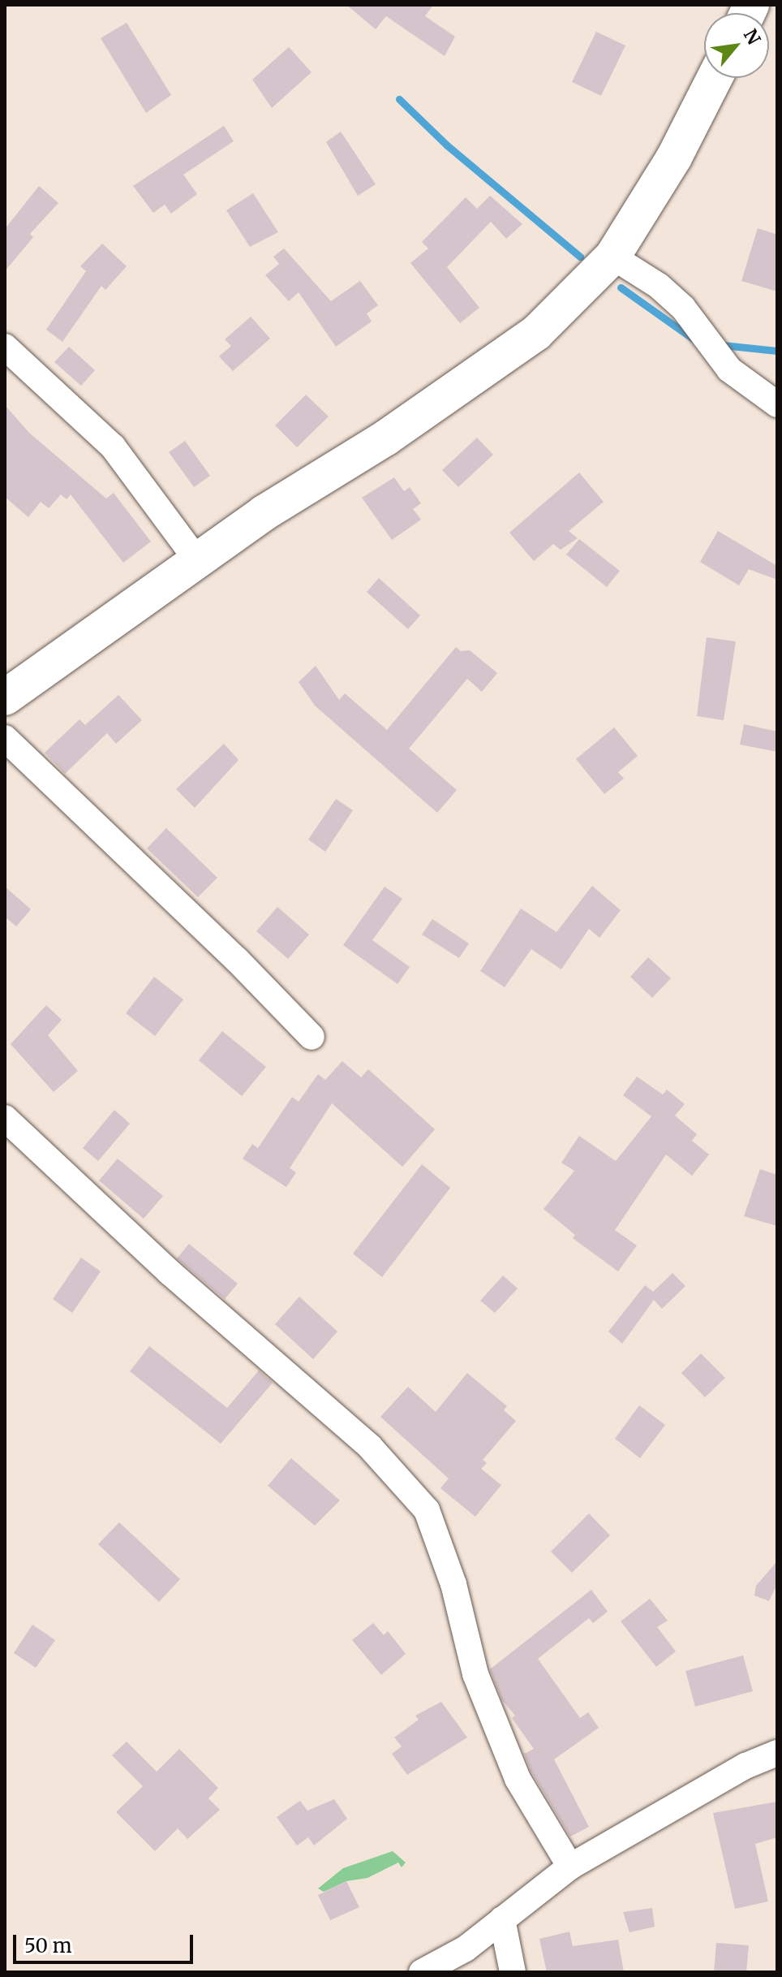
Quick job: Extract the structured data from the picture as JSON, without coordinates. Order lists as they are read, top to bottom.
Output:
{
  "scale_bar": "50 m",
  "north": "top right"
}
